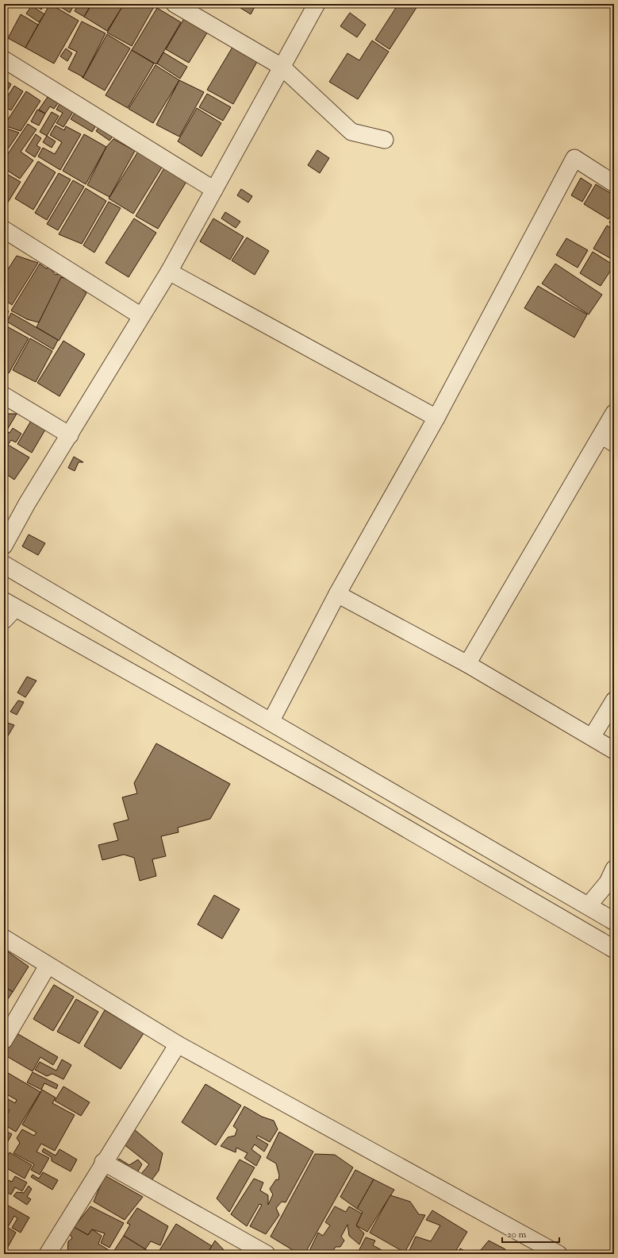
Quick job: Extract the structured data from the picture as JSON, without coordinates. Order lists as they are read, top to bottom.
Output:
{
  "scale_bar": "20 m"
}
